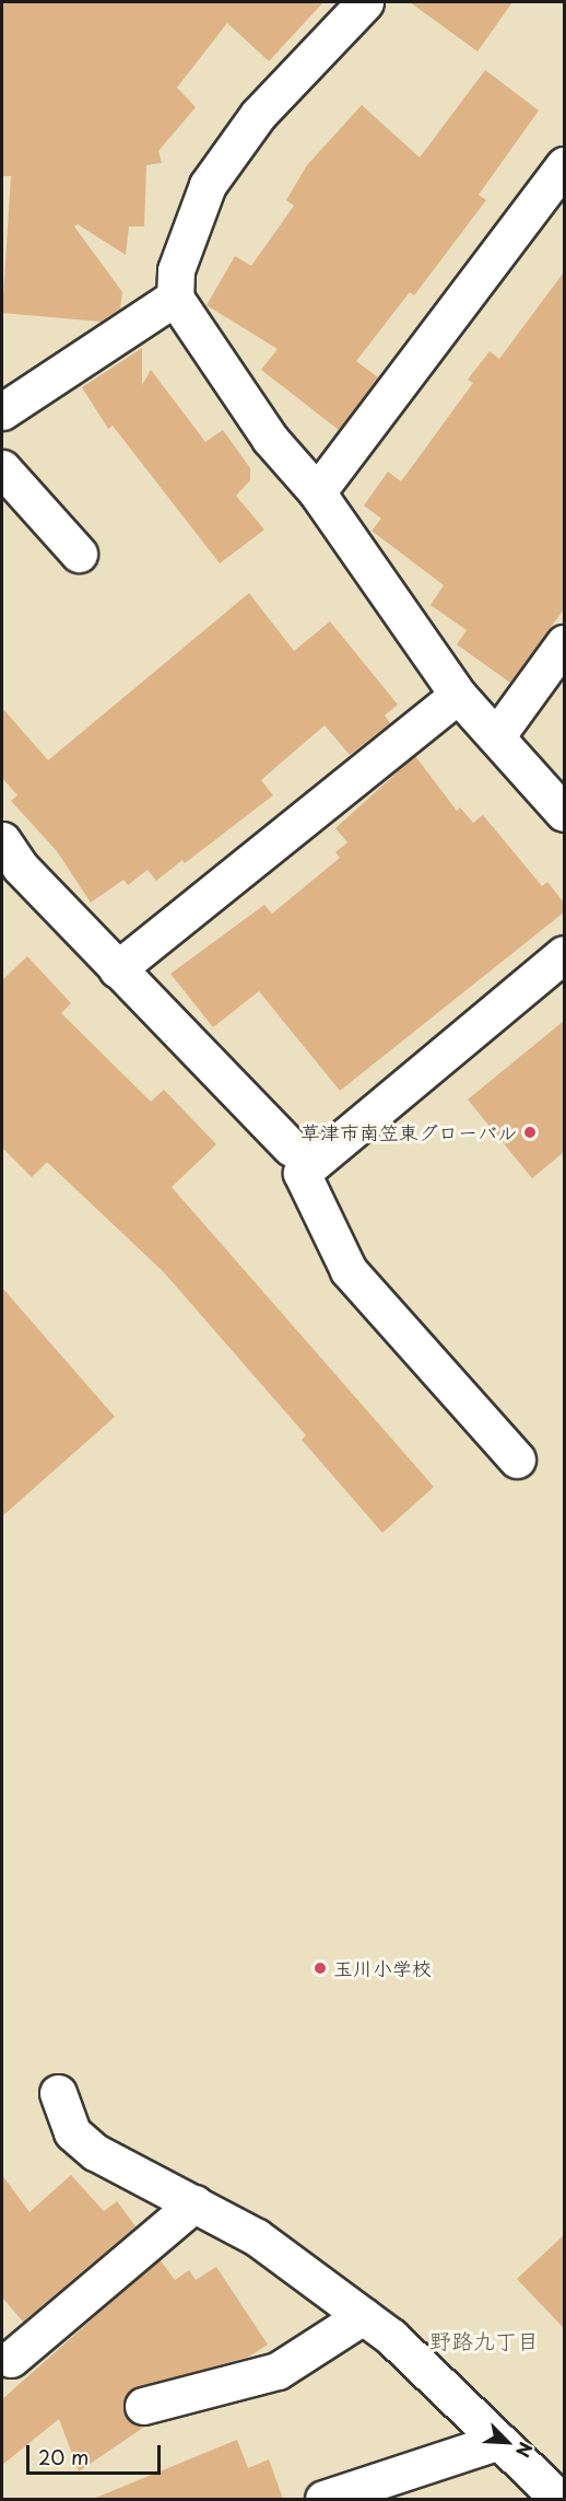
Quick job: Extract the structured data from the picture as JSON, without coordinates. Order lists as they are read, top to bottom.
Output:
{
  "districts": ["野路九丁目"],
  "places": ["草津市南笠東グローバル", "玉川小学校"],
  "scale_bar": "20 m",
  "north": "bottom right"
}
